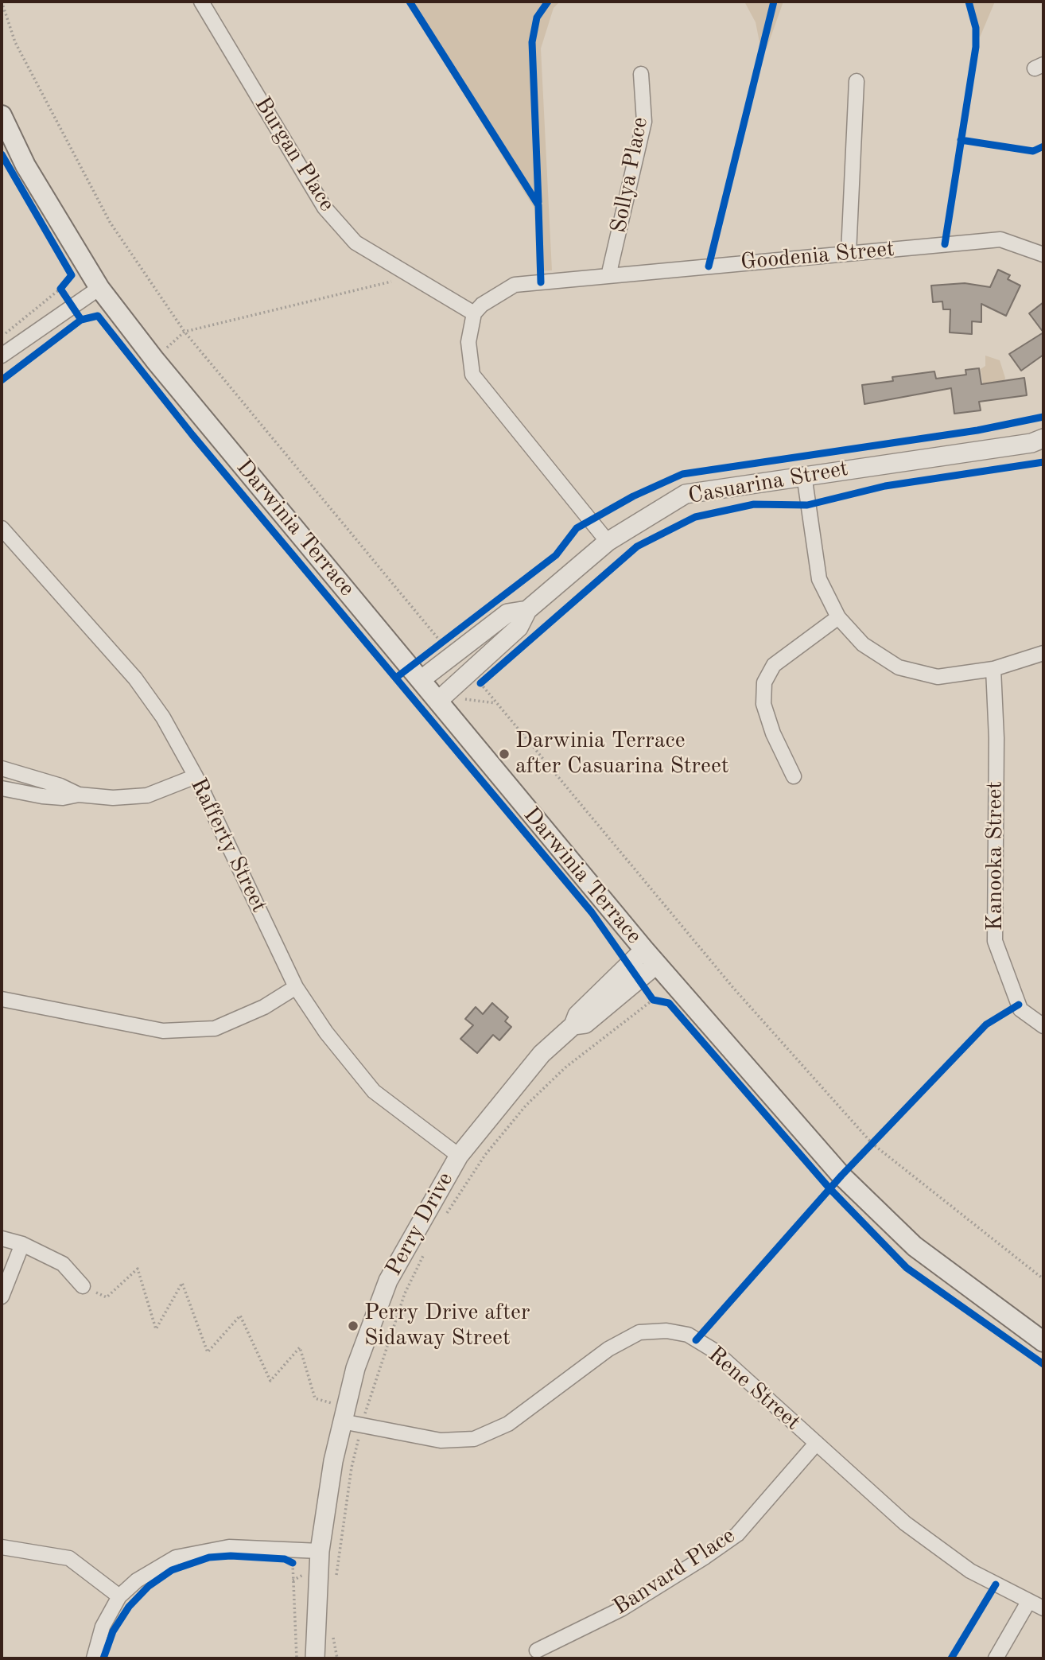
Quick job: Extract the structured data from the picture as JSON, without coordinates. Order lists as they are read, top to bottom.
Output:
{
  "streets": {
    "main road": ["Darwinia Terrace"],
    "street": [
      "Burgan Place",
      "Sollya Place",
      "Goodenia Street",
      "Casuarina Street",
      "Rafferty Street",
      "Kanooka Street",
      "Perry Drive",
      "Rene Street",
      "Banvard Place"
    ]
  },
  "crossings": [
    ["Burgan Place", "Goodenia Street"],
    ["Sollya Place", "Goodenia Street"],
    ["Casuarina Street", "Darwinia Terrace"],
    ["Darwinia Terrace", "Perry Drive"],
    ["Rafferty Street", "Perry Drive"],
    ["Perry Drive", "Rene Street"],
    ["Rene Street", "Banvard Place"]
  ],
  "places": ["Darwinia Terrace after Casuarina Street", "Perry Drive after Sidaway Street"]
}
